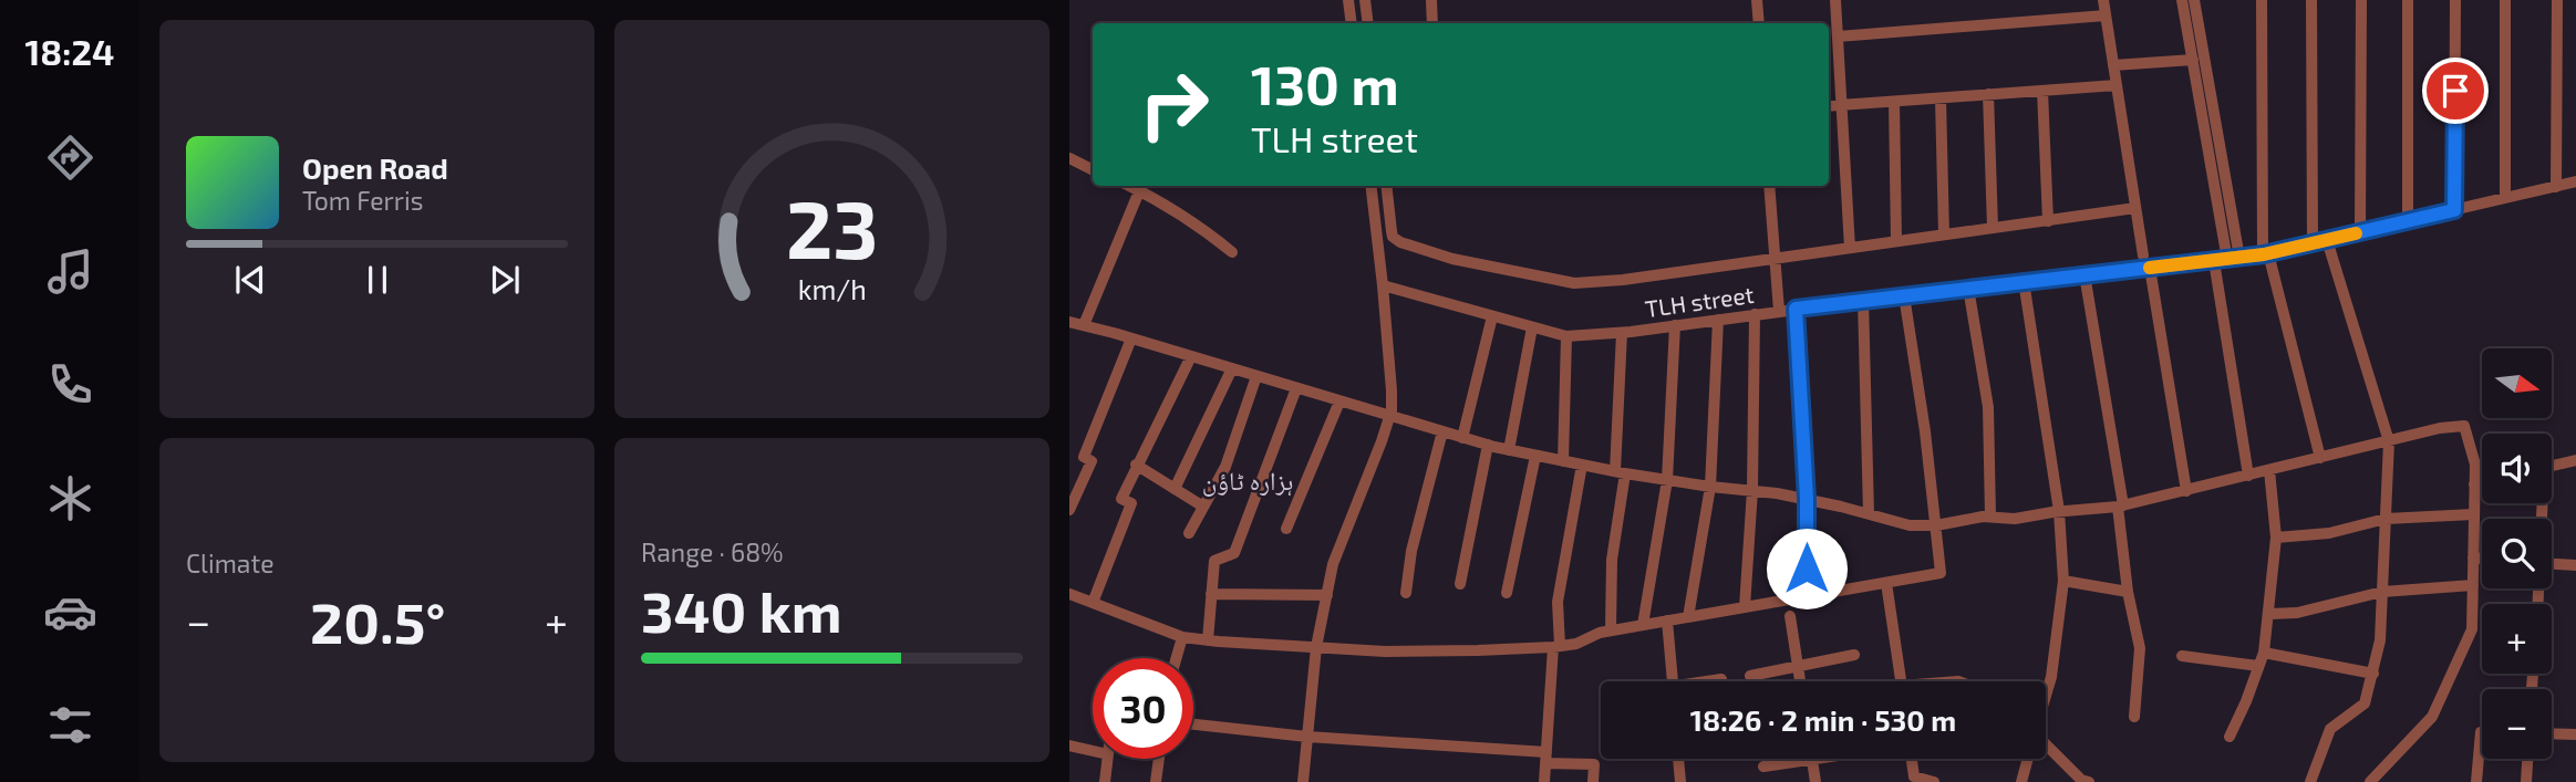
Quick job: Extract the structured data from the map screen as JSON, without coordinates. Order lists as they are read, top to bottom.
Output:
{
  "streets": {
    "street": ["TLH street"]
  },
  "districts": ["ہزارہ ٹاؤن"],
  "north": "right",
  "page": {
    "tabs": "18:24",
    "turn": ["130 m", "TLH street"],
    "song": ["Open Road", "Tom Ferris"],
    "map_buttons": ["+", "−"],
    "tile": [
      "Climate",
      ["Range · 68%", "340 km"]
    ],
    "heat": ["−", "20.5°", "+"],
    "limit": "30",
    "trip": "18:26 · 2 min · 530 m",
    "gauge": ["23", "km/h"]
  }
}
